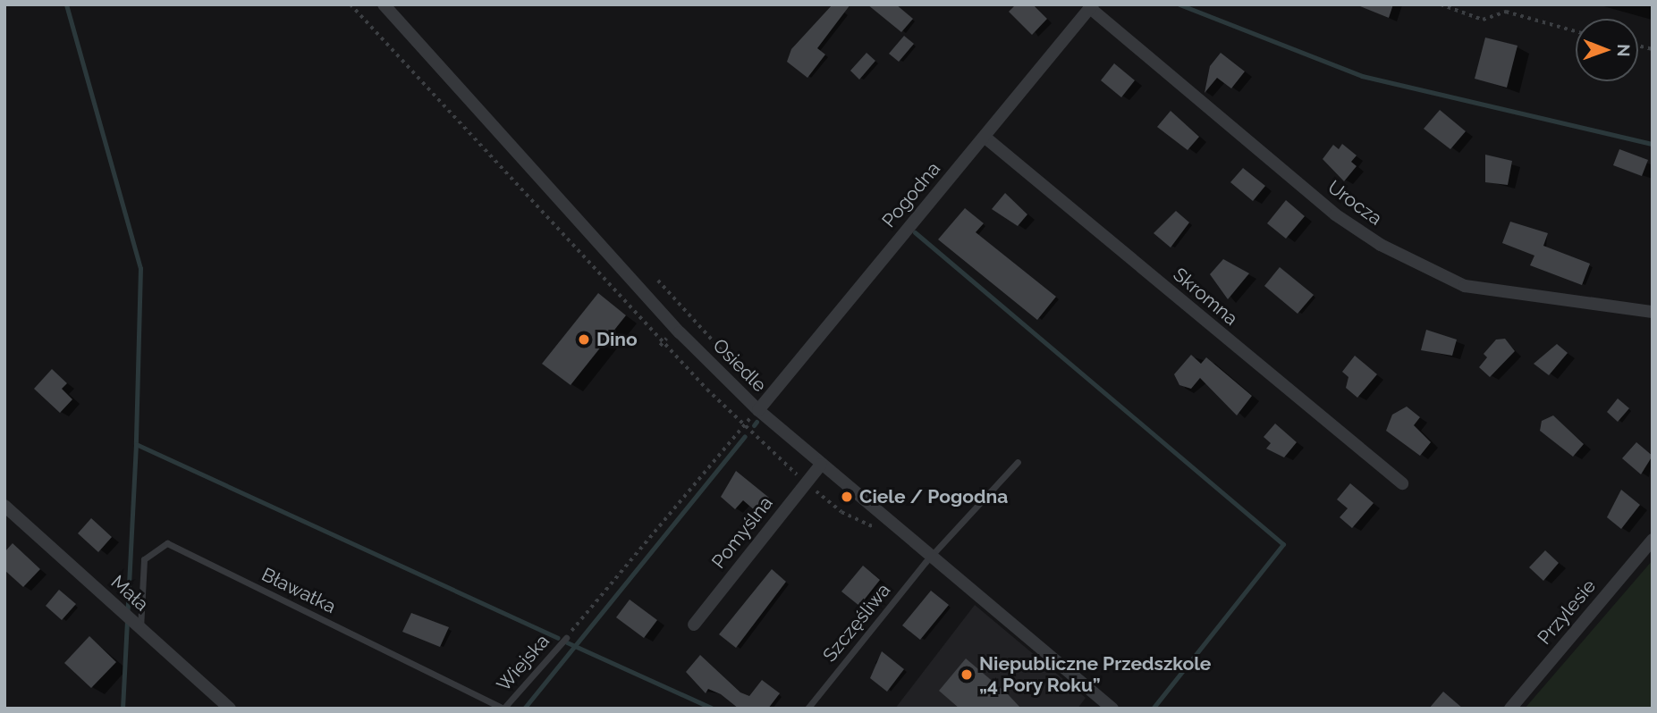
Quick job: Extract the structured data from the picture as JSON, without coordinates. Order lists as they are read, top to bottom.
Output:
{
  "streets": {
    "street": [
      "Pogodna",
      "Urocza",
      "Skromna",
      "Osiedle",
      "Pomyślna",
      "Mała",
      "Przylesie"
    ],
    "lane": ["Bławatka", "Szczęśliwa", "Wiejska"]
  },
  "crossings": [
    ["Pogodna", "Urocza"],
    ["Pogodna", "Skromna"],
    ["Pogodna", "Osiedle"],
    ["Osiedle", "Pomyślna"],
    ["Osiedle", "Szczęśliwa"],
    ["Bławatka", "Mała"],
    ["Bławatka", "Wiejska"]
  ],
  "places": ["Dino", "Ciele / Pogodna", "Niepubliczne Przedszkole „4 Pory Roku”"],
  "north": "right"
}
